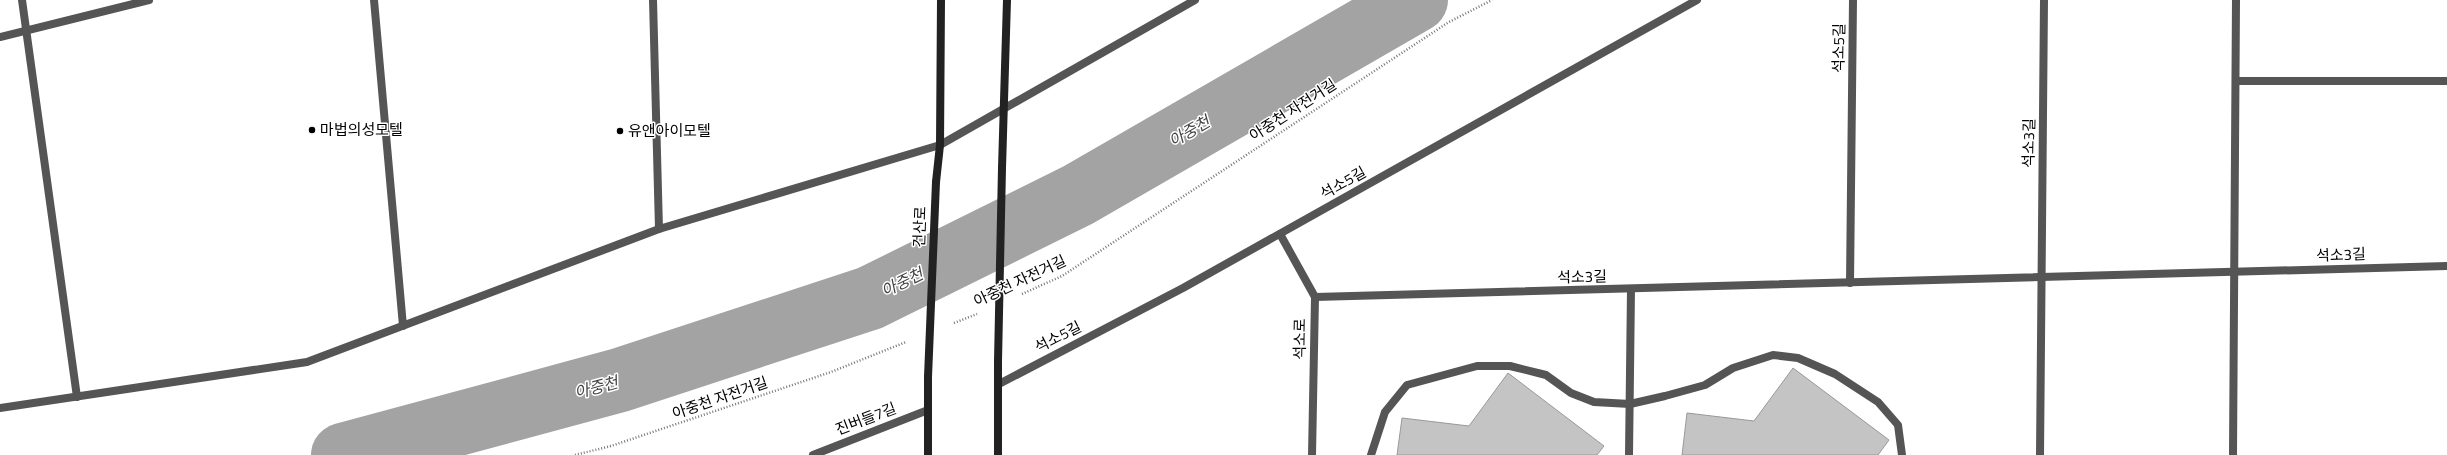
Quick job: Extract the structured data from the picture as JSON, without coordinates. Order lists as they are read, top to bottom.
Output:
{
  "streets": {
    "street": [
      "석소5길",
      "석소3길",
      "건산로",
      "석소로",
      "진버들7길"
    ],
    "path": ["아중천 자전거길"]
  },
  "crossings": [
    ["석소5길", "석소3길"],
    ["석소5길", "석소로"],
    ["석소3길", "석소로"],
    ["건산로", "진버들7길"]
  ],
  "water": ["아중천"],
  "places": ["마법의성모텔", "유앤아이모텔"]
}
